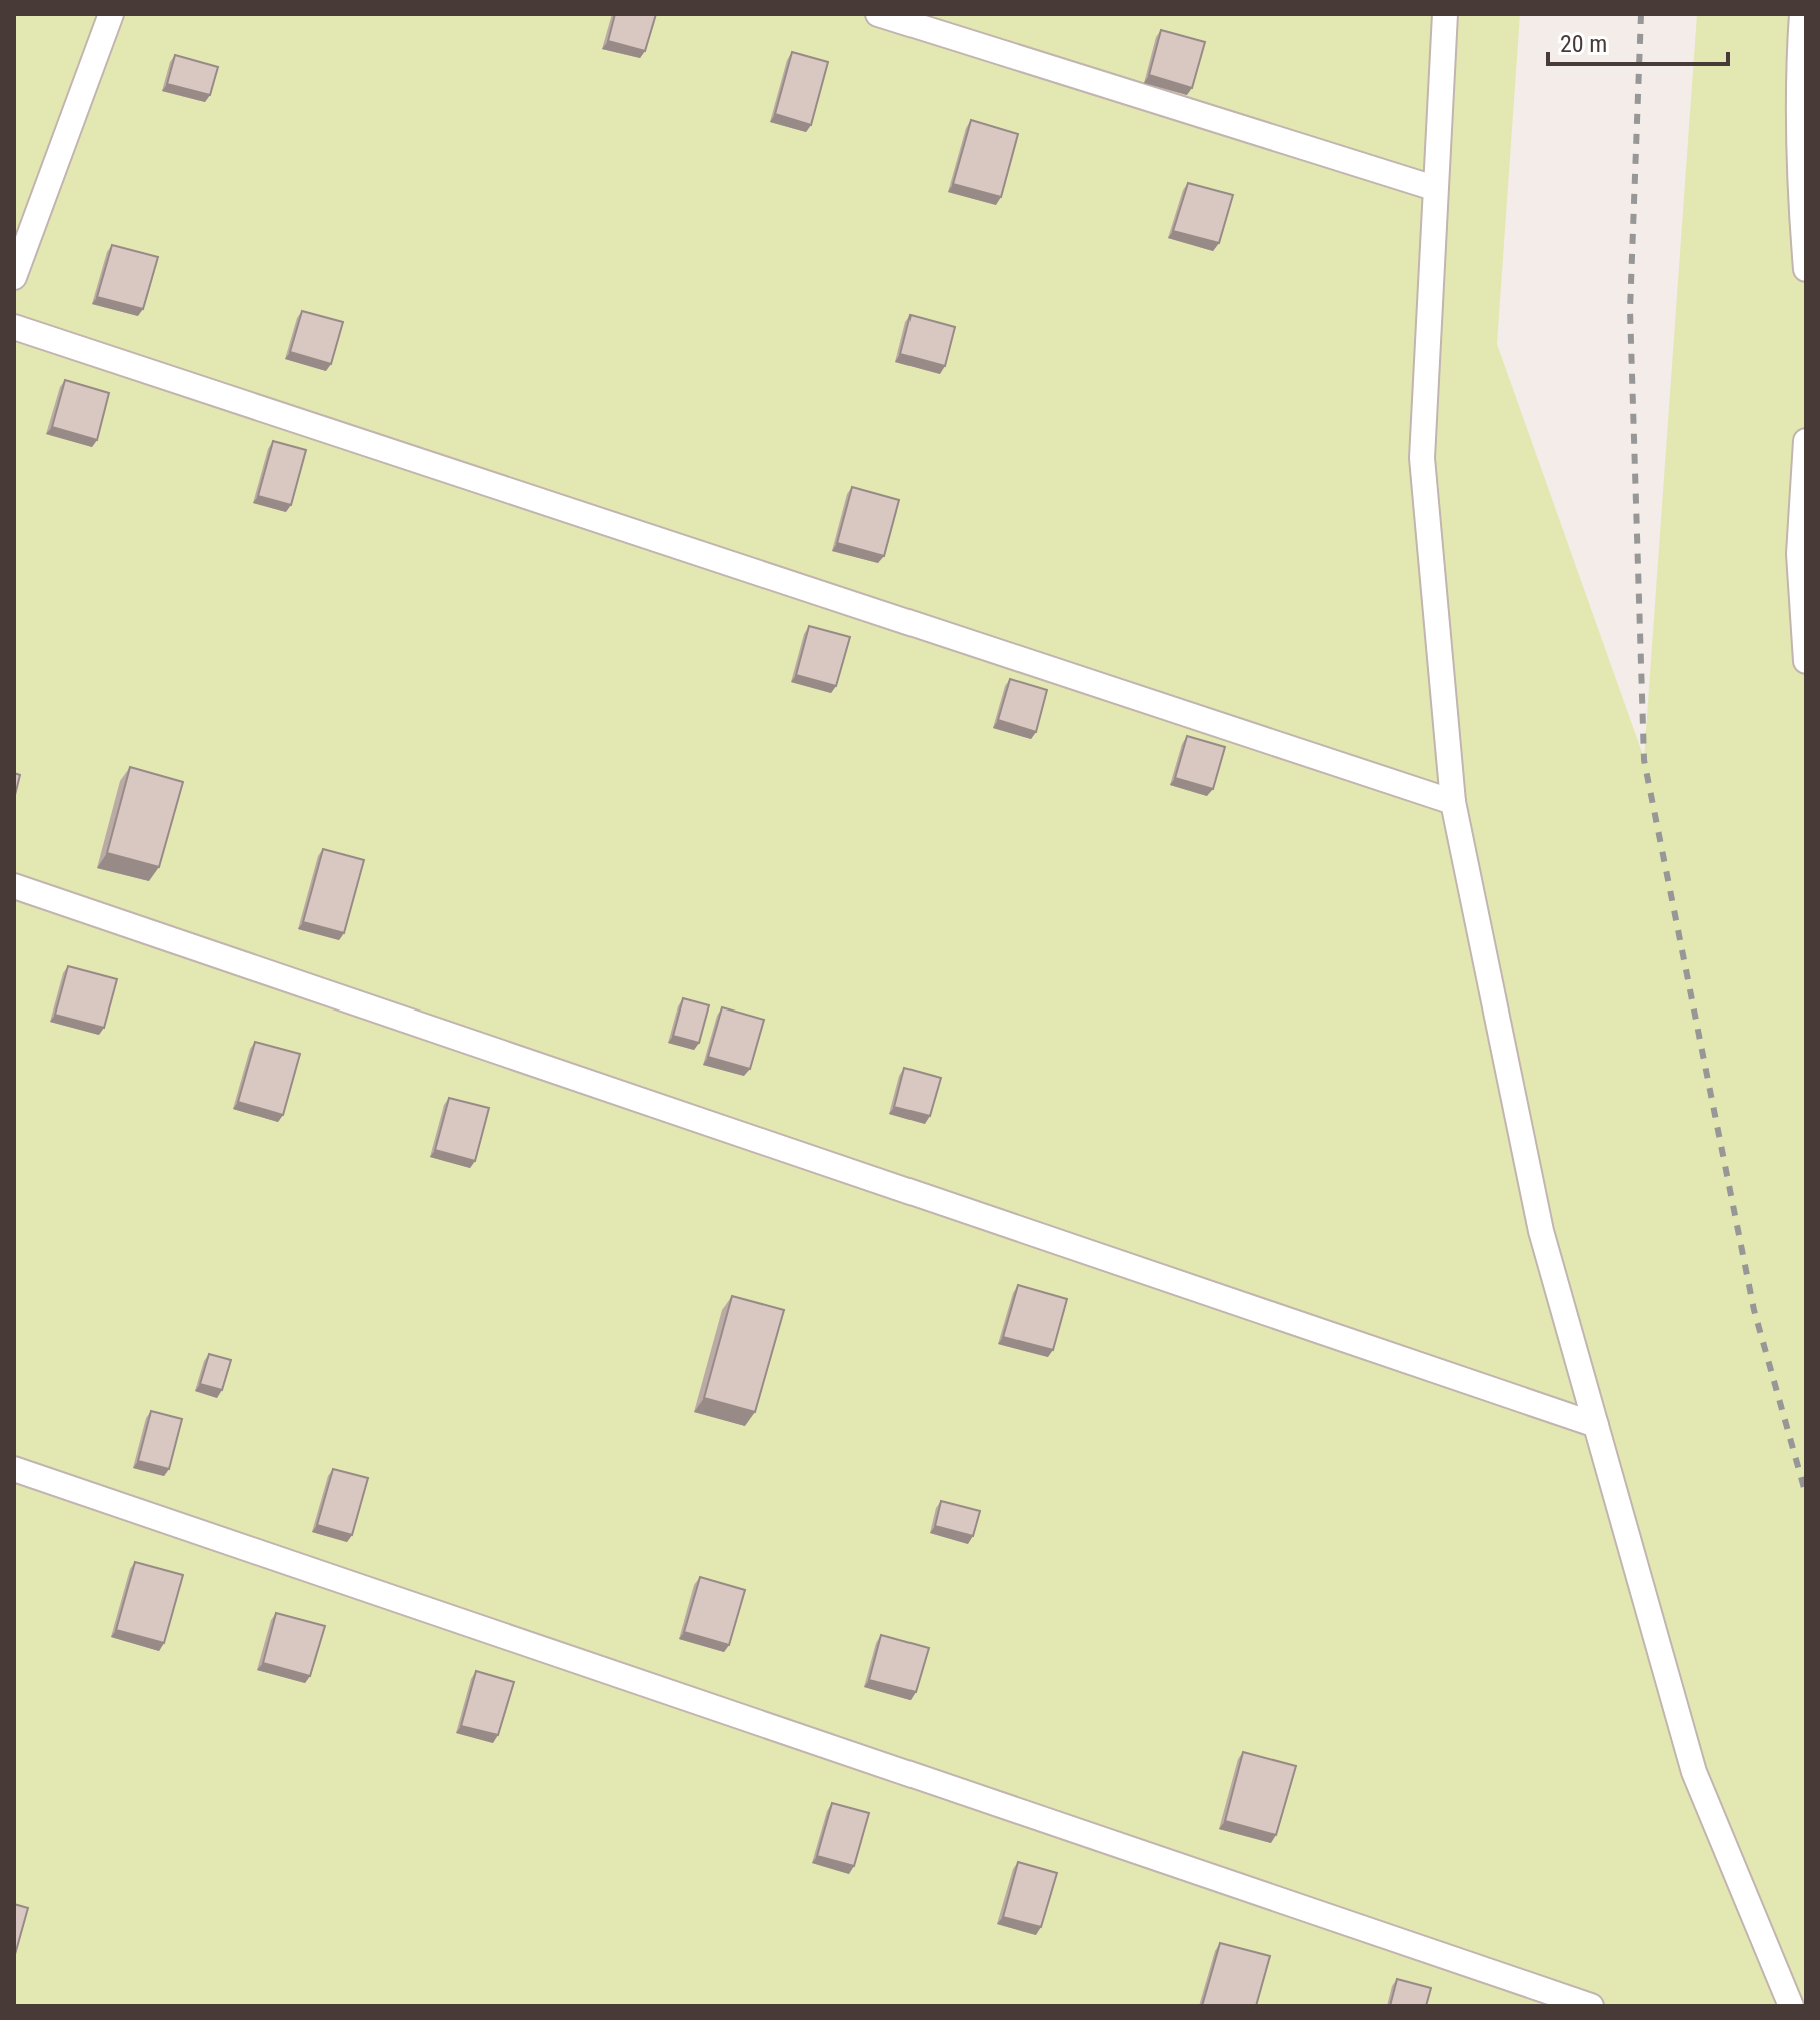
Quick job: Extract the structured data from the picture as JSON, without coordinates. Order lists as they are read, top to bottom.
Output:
{
  "scale_bar": "20 m"
}
